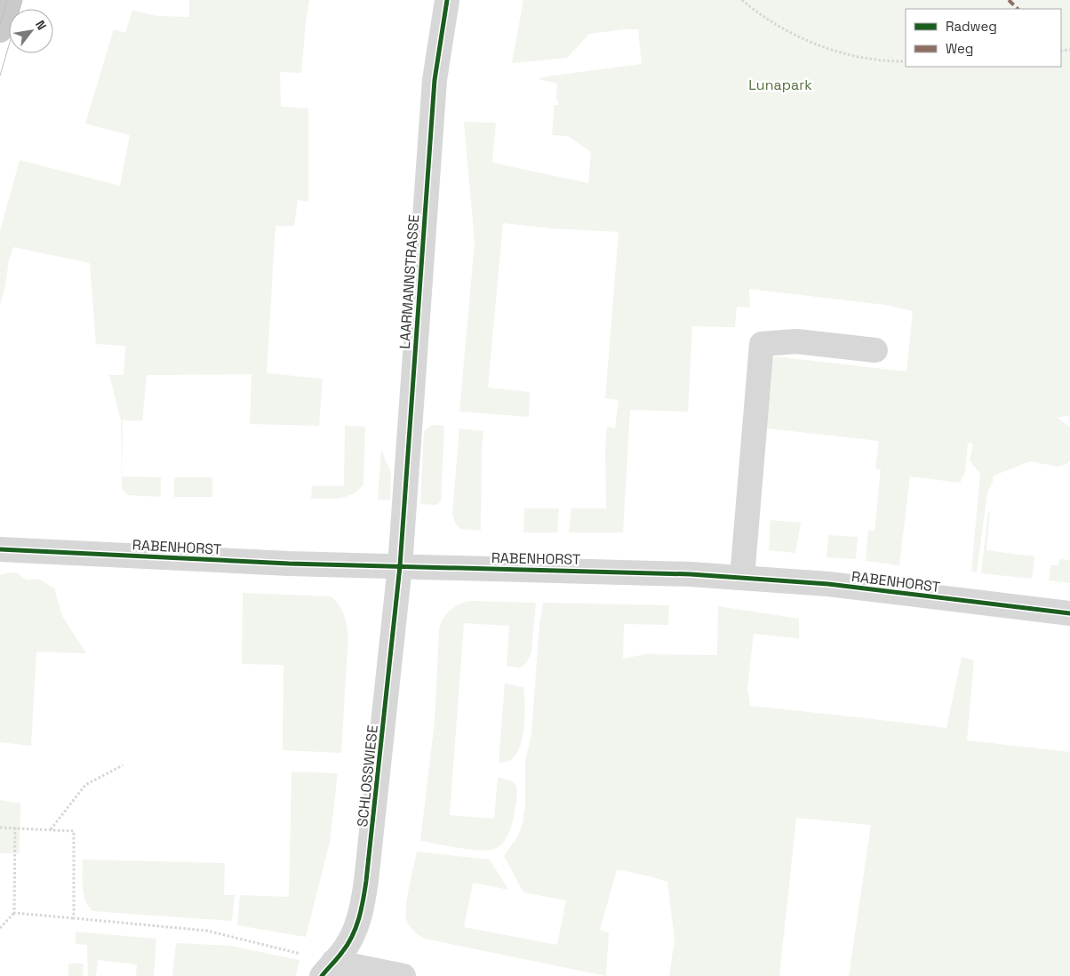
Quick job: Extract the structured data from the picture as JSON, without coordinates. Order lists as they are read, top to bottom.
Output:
{
  "streets": {
    "street": ["LAARMANNSTRASSE", "RABENHORST", "SCHLOSSWIESE"]
  },
  "crossings": [
    ["LAARMANNSTRASSE", "RABENHORST"],
    ["LAARMANNSTRASSE", "SCHLOSSWIESE"],
    ["RABENHORST", "SCHLOSSWIESE"]
  ],
  "parks": ["Lunapark"],
  "legend": ["Radweg", "Weg"],
  "north": "top right"
}
